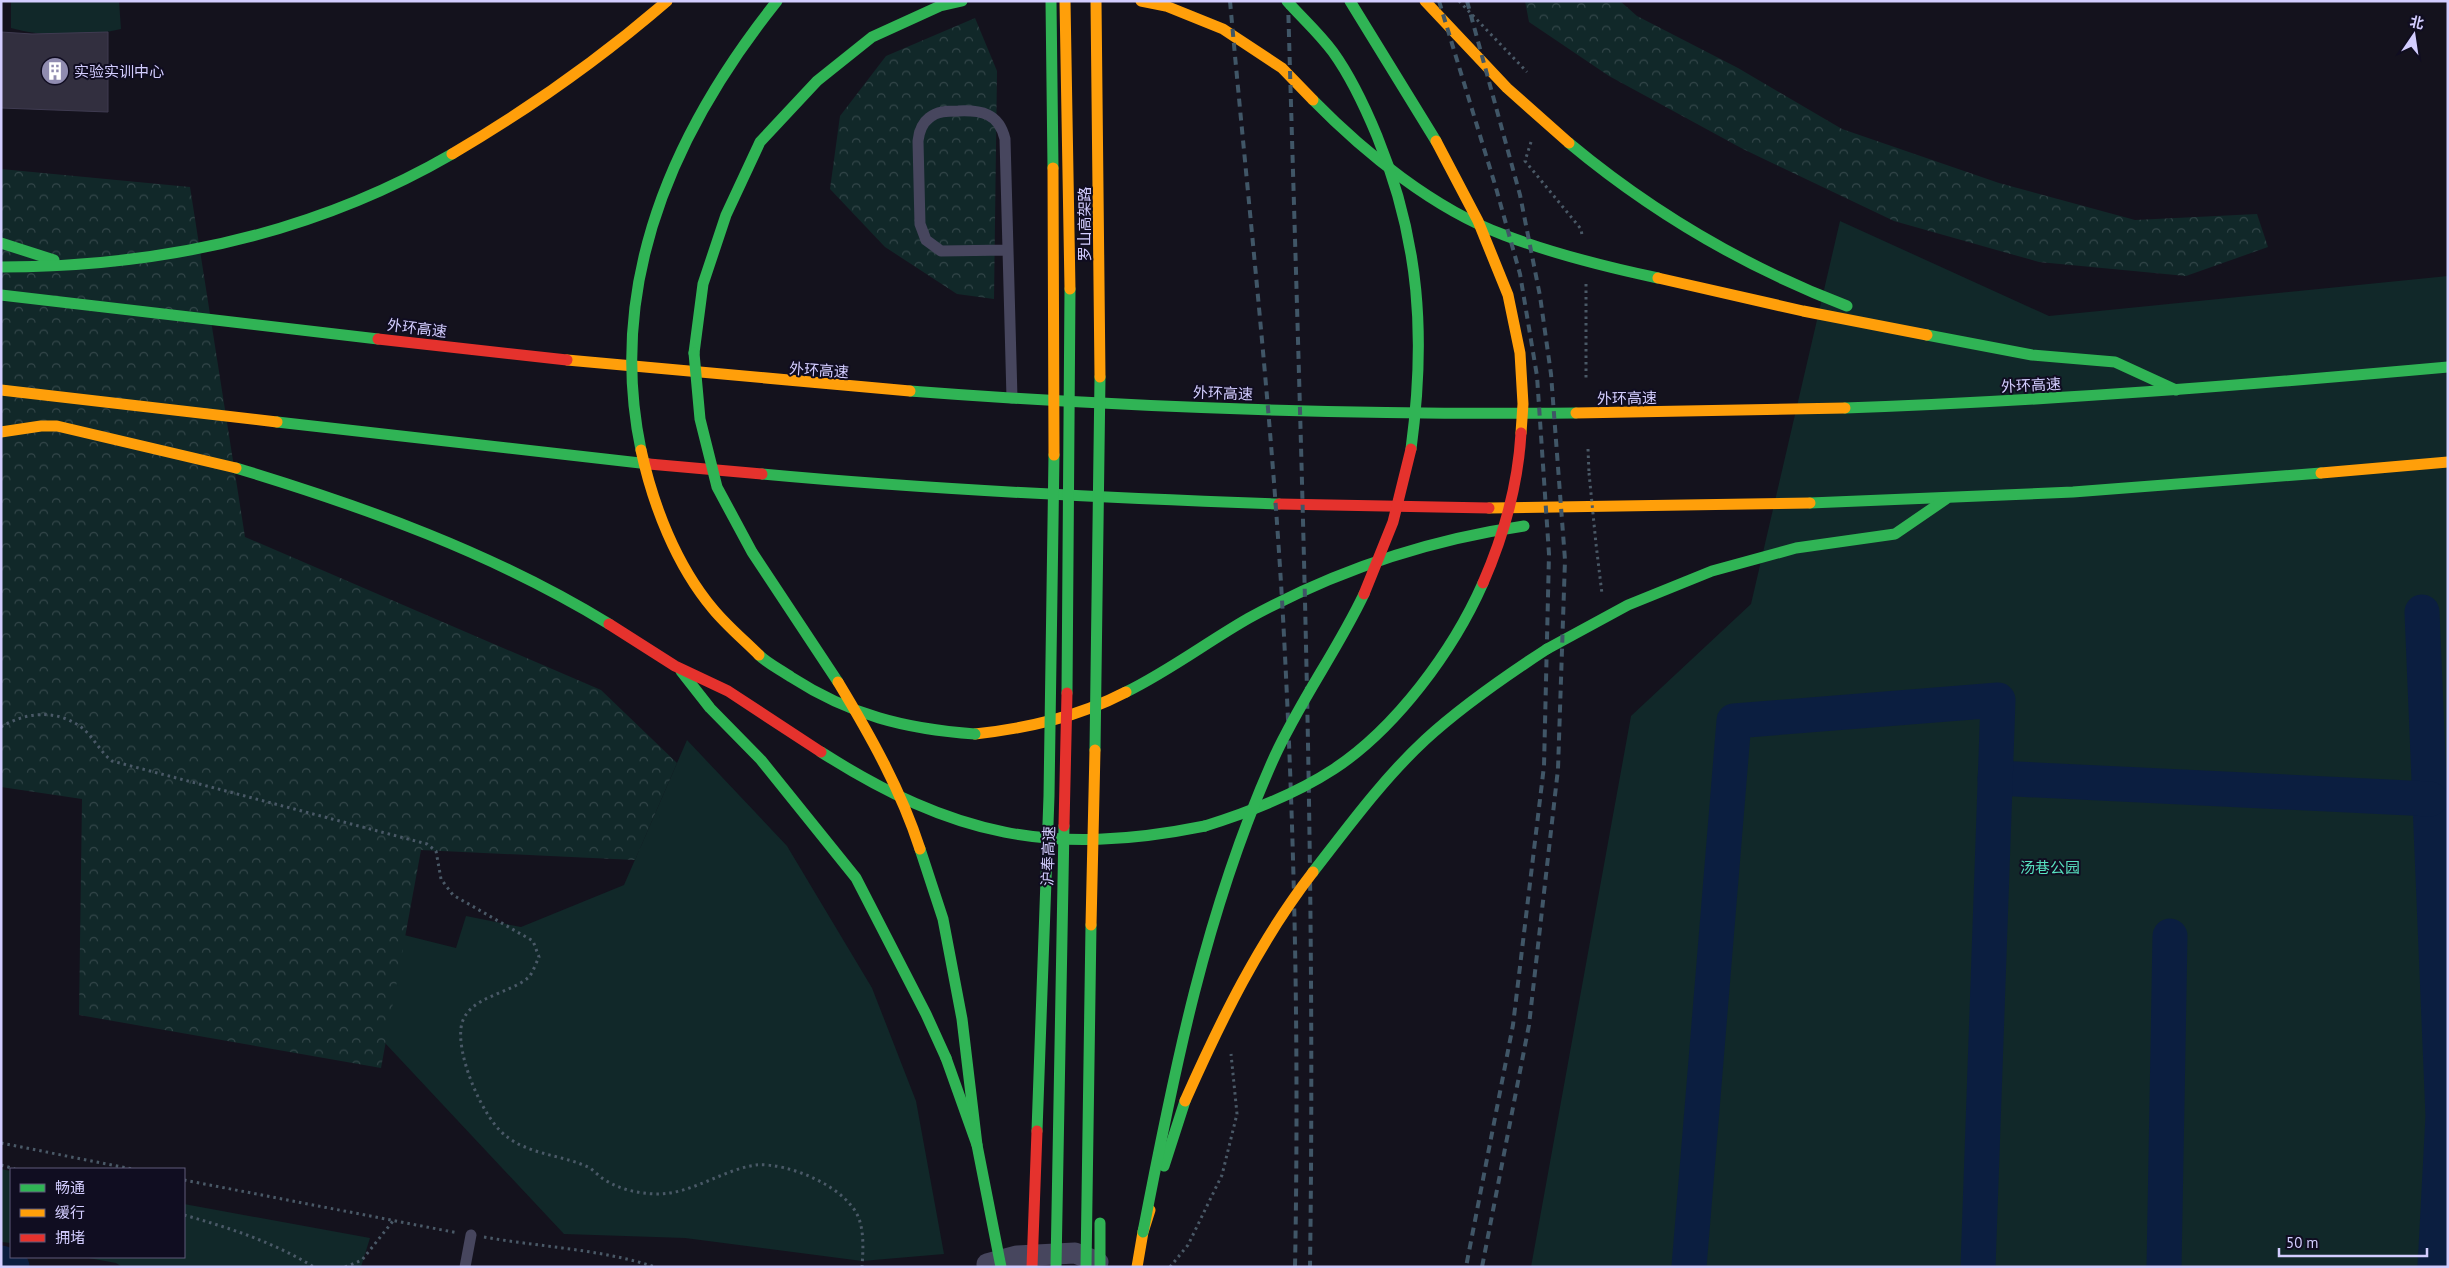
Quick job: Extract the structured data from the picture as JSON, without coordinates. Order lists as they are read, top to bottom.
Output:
{
  "streets": {
    "main road": ["罗山高架路", "外环高速", "沪奉高速"]
  },
  "crossings": [
    ["罗山高架路", "沪奉高速"]
  ],
  "parks": ["汤巷公园"],
  "places": {
    "building": ["实验实训中心"]
  },
  "legend": ["畅通", "缓行", "拥堵"],
  "scale_bar": "50 m",
  "north": "top"
}
